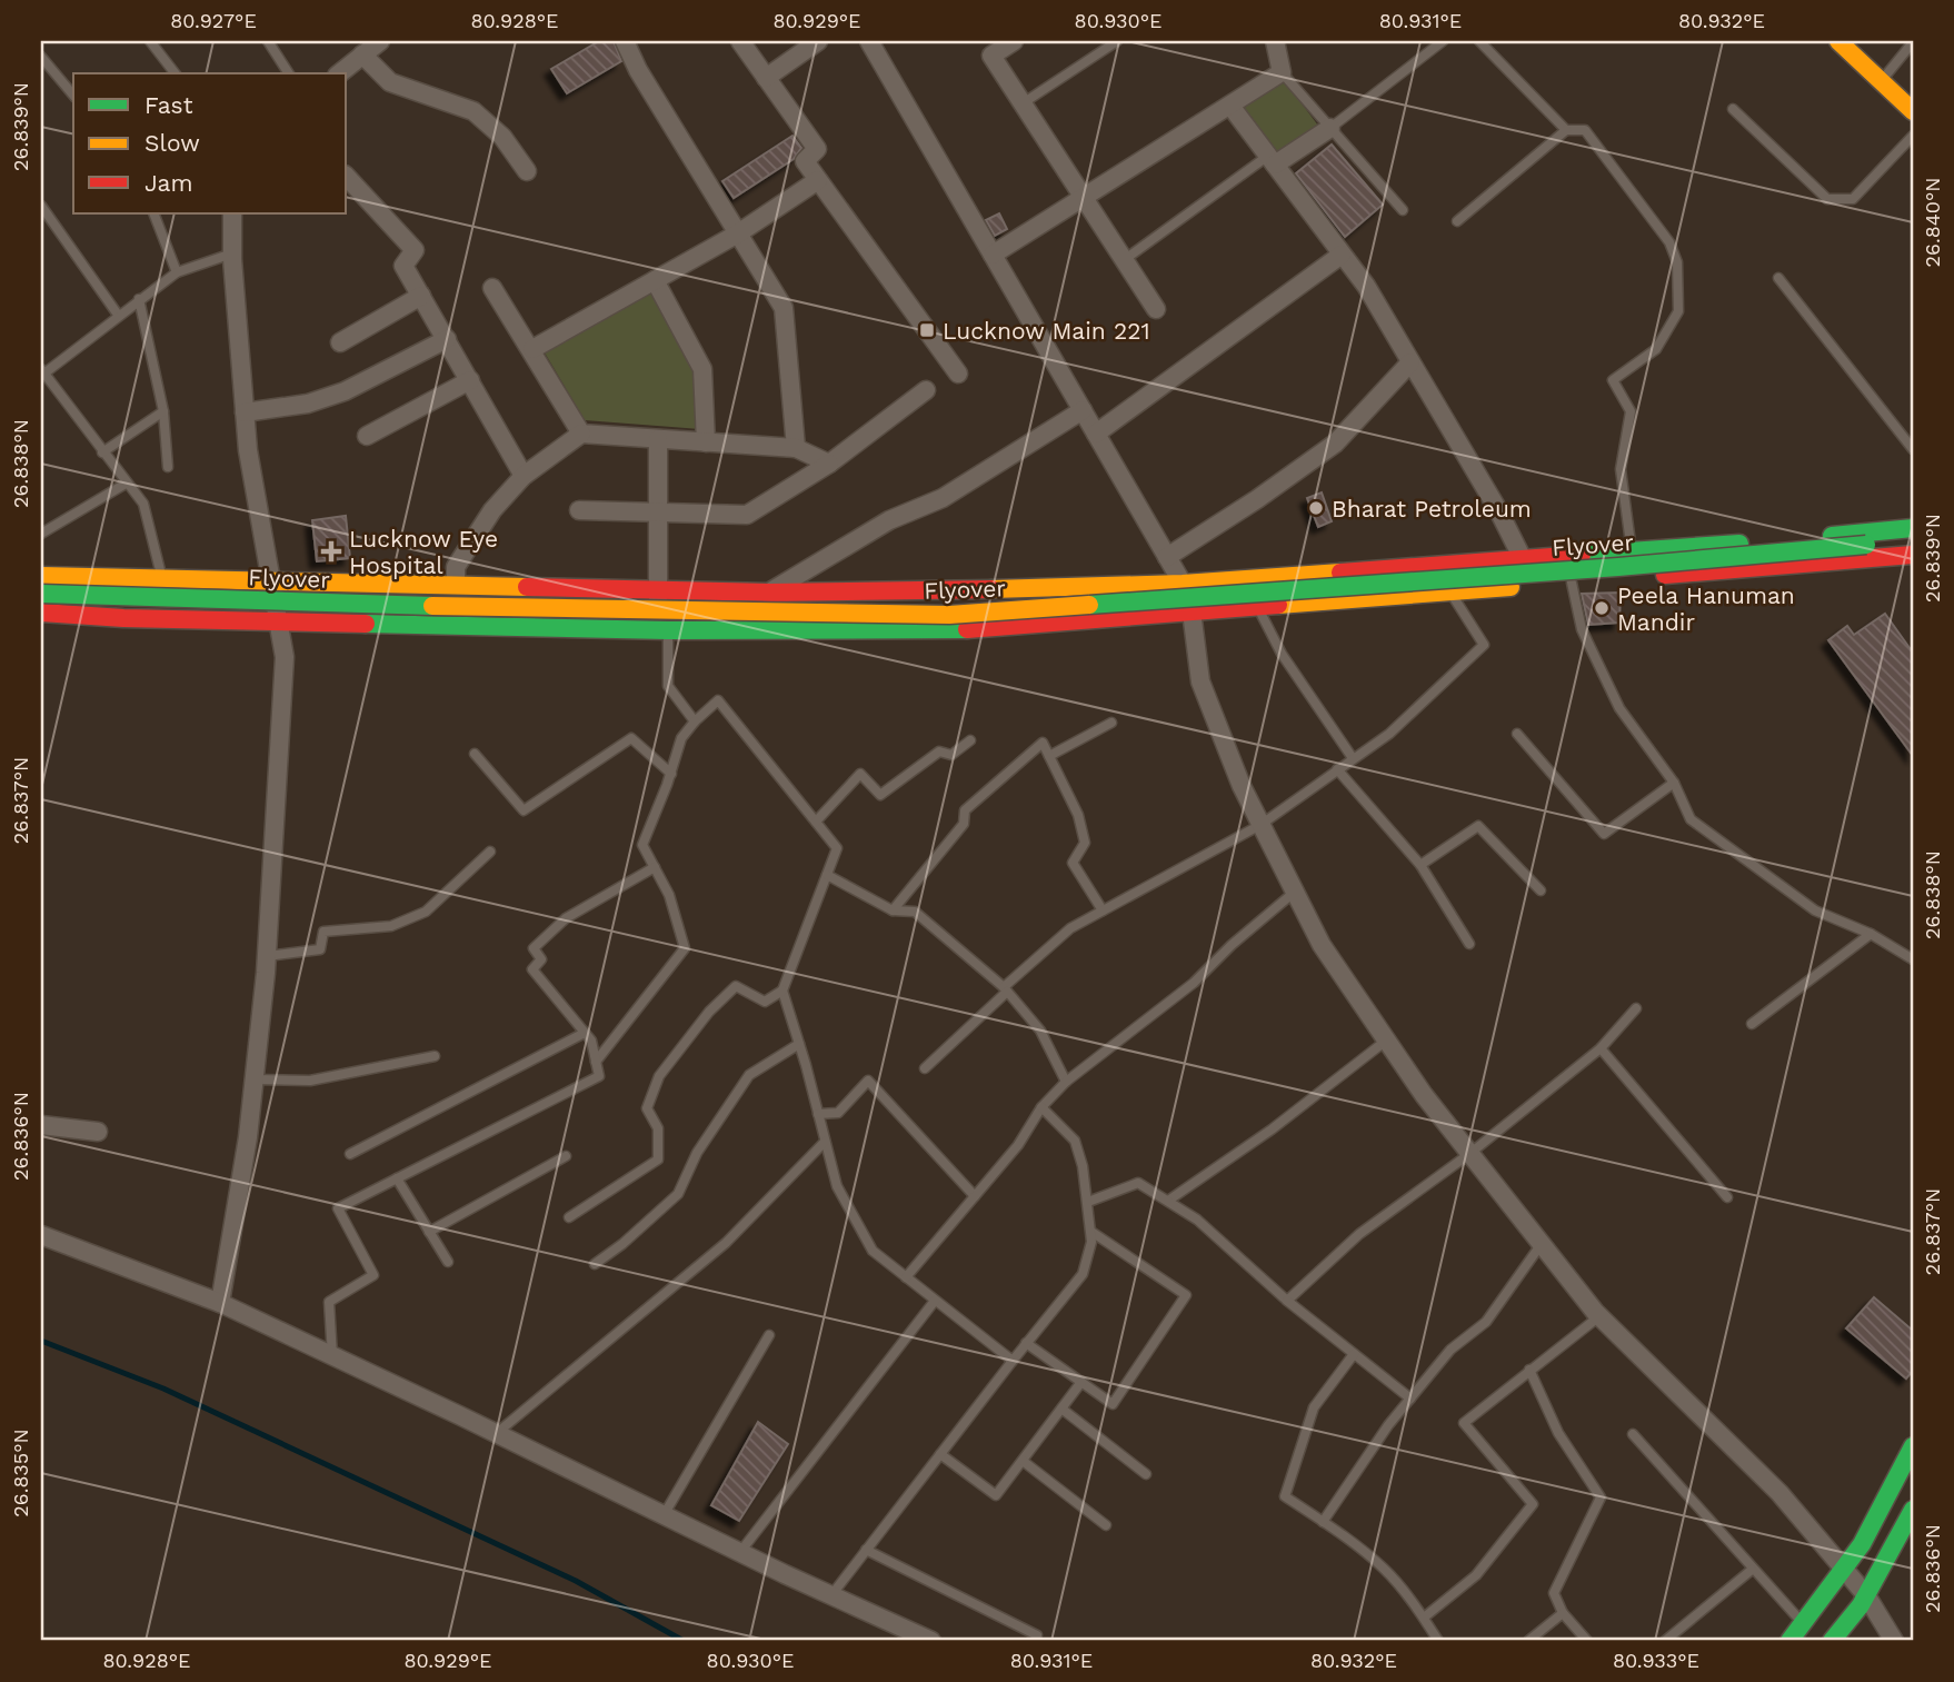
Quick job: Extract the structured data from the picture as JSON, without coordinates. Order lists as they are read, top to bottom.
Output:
{
  "streets": {
    "main road": ["Flyover"]
  },
  "places": {
    "transit": ["Lucknow Main 221"],
    "other": ["Bharat Petroleum", "Peela Hanuman Mandir"],
    "health": ["Lucknow Eye Hospital"]
  },
  "legend": ["Fast", "Slow", "Jam"],
  "coordinates": [
    "80.927°E",
    "80.928°E",
    "80.929°E",
    "80.930°E",
    "80.931°E",
    "80.932°E",
    "26.839°N",
    "26.840°N",
    "26.838°N",
    "26.837°N",
    "26.836°N",
    "26.835°N",
    "80.933°E"
  ]
}
